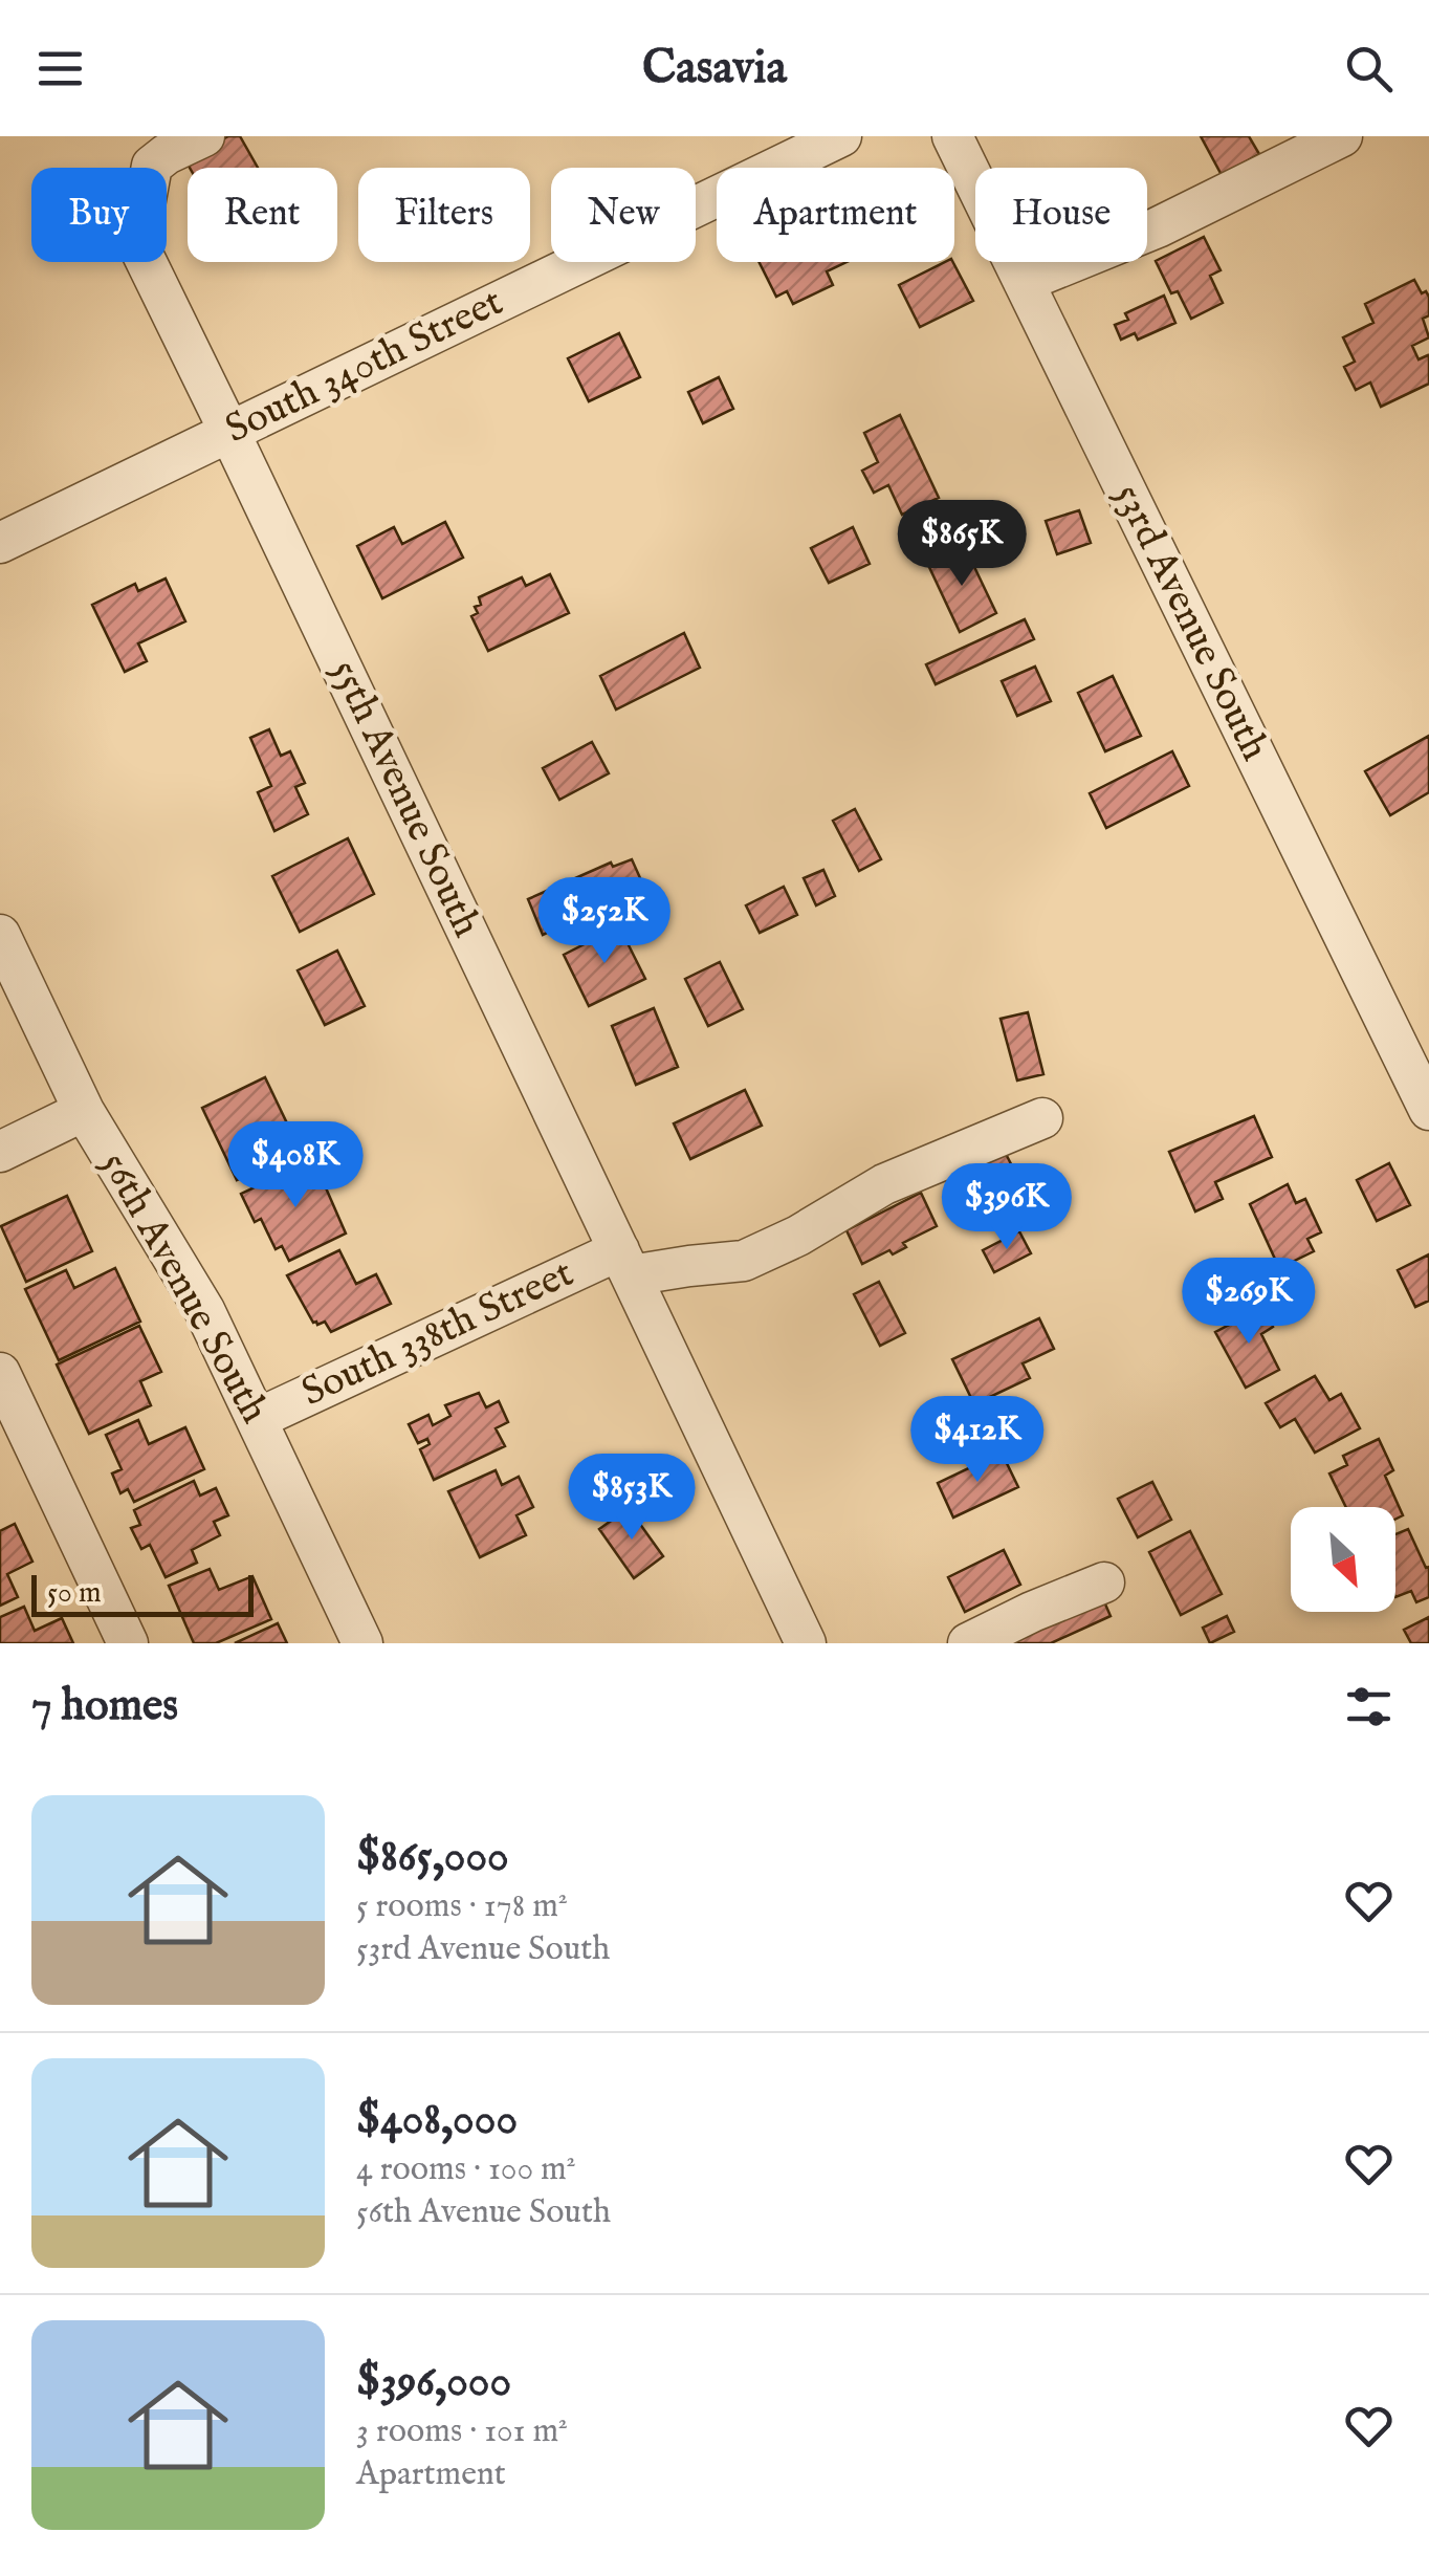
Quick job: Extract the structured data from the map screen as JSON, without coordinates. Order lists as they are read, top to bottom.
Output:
{
  "streets": {
    "street": [
      "South 340th Street",
      "53rd Avenue South",
      "55th Avenue South",
      "56th Avenue South",
      "South 338th Street"
    ]
  },
  "crossings": [
    ["South 340th Street", "55th Avenue South"],
    ["55th Avenue South", "South 338th Street"],
    ["56th Avenue South", "South 338th Street"]
  ],
  "scale_bar": "50 m",
  "north": "bottom right",
  "page": {
    "header": "Casavia",
    "chip": [
      "Buy",
      "Rent",
      "Filters",
      "New",
      "Apartment",
      "House"
    ],
    "price": [
      "$865K",
      "$252K",
      "$408K",
      "$396K",
      "$269K",
      "$412K",
      "$853K"
    ],
    "scale": "50 m",
    "heading": "7 homes",
    "list": [
      {
        "name": "$865,000",
        "note": "5 rooms · 178 m² · 53rd Avenue South"
      },
      {
        "name": "$408,000",
        "note": "4 rooms · 100 m² · 56th Avenue South"
      },
      {
        "name": "$396,000",
        "note": "3 rooms · 101 m² · Apartment"
      }
    ]
  }
}
